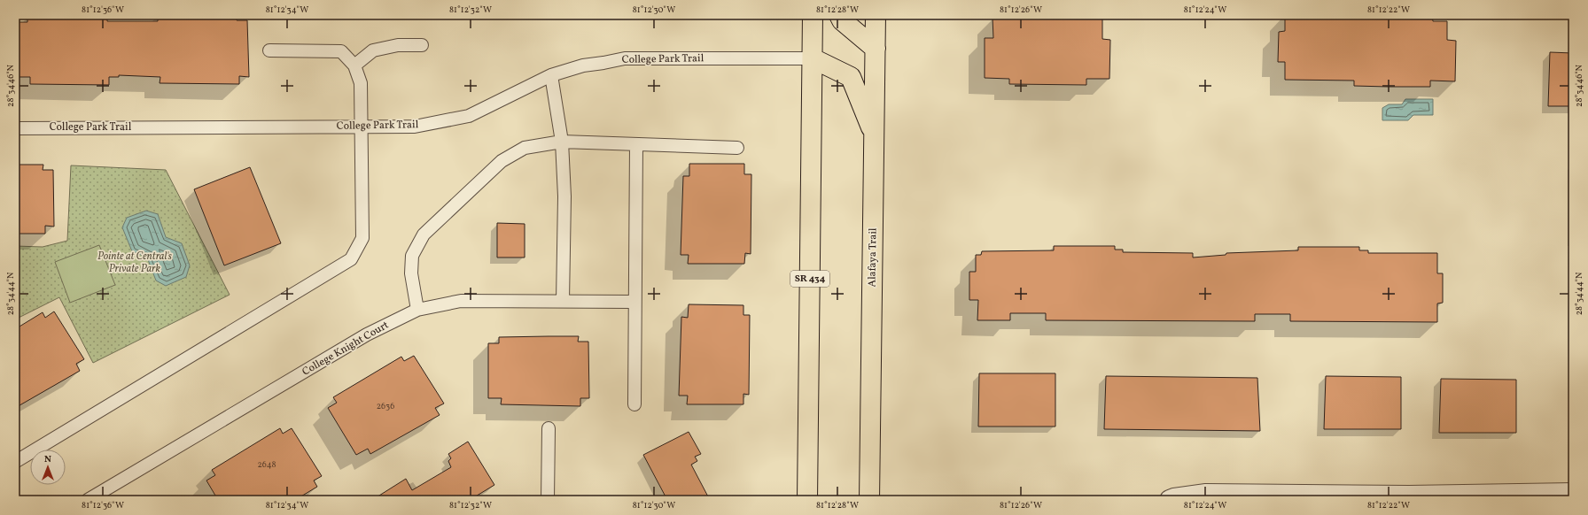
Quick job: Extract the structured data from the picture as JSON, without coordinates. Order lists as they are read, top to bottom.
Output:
{
  "streets": {
    "main road": ["Alafaya Trail", "SR 434"],
    "lane": ["College Park Trail", "College Knight Court"]
  },
  "crossings": [
    ["College Park Trail", "SR 434"]
  ],
  "parks": ["Pointe at Central's Private Park"],
  "house_numbers": ["2636", "2648"],
  "north": "top",
  "coordinates": [
    "81°12'36\"W",
    "81°12'34\"W",
    "81°12'32\"W",
    "81°12'30\"W",
    "81°12'28\"W",
    "81°12'26\"W",
    "81°12'24\"W",
    "81°12'22\"W",
    "28°34'46\"N",
    "28°34'44\"N"
  ]
}
